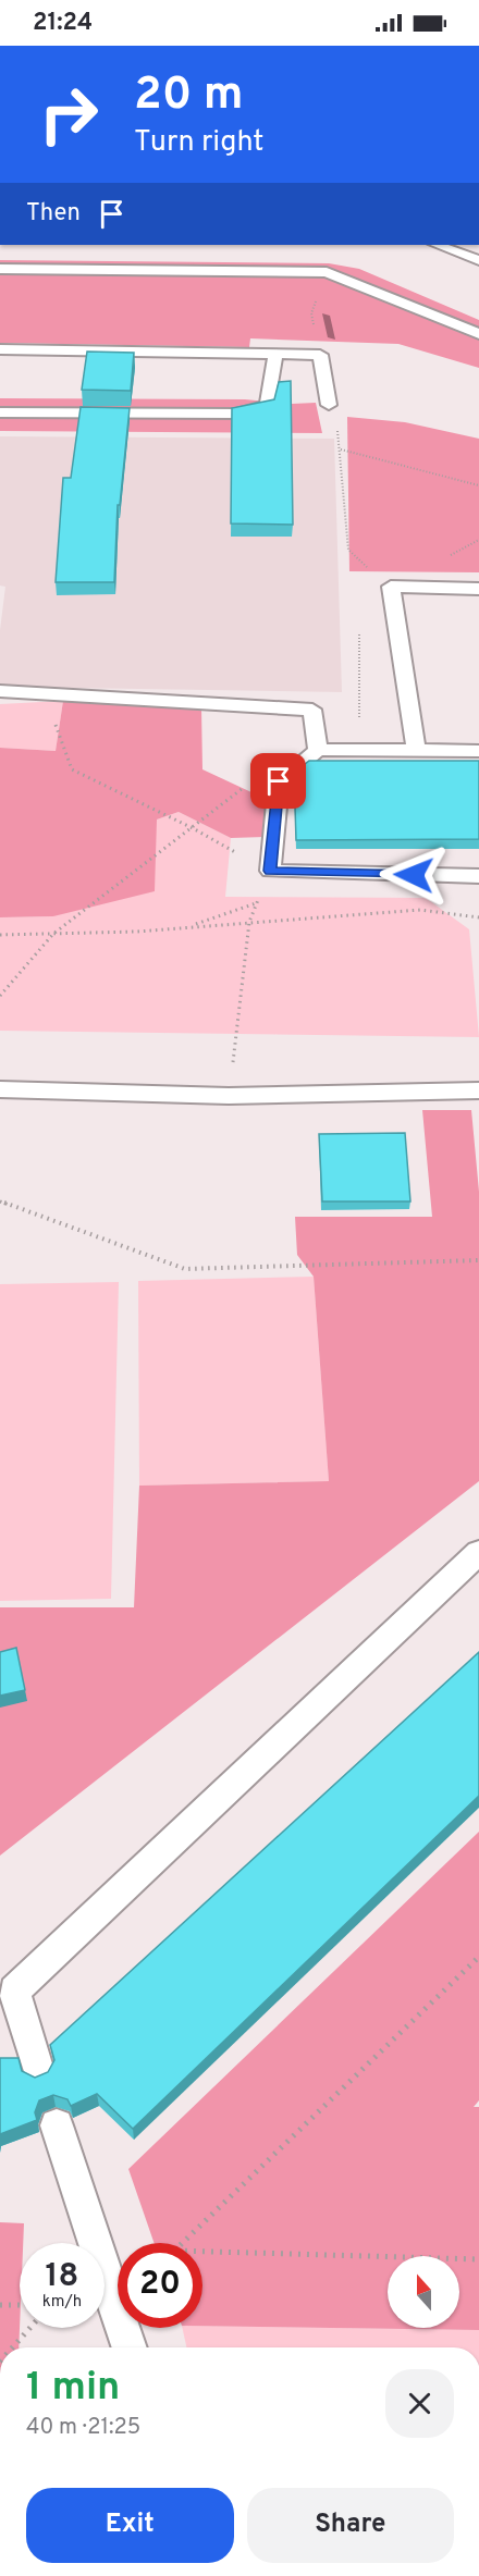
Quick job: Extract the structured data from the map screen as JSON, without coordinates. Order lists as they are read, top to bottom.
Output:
{
  "north": "top",
  "page": {
    "status": "21:24",
    "turn": ["20 m", "Turn right"],
    "then": "Then",
    "speed": "18 km/h",
    "limit": "20",
    "heading": ["1 min", "40 m · 21:25"],
    "buttons": ["Exit", "Share"]
  }
}
